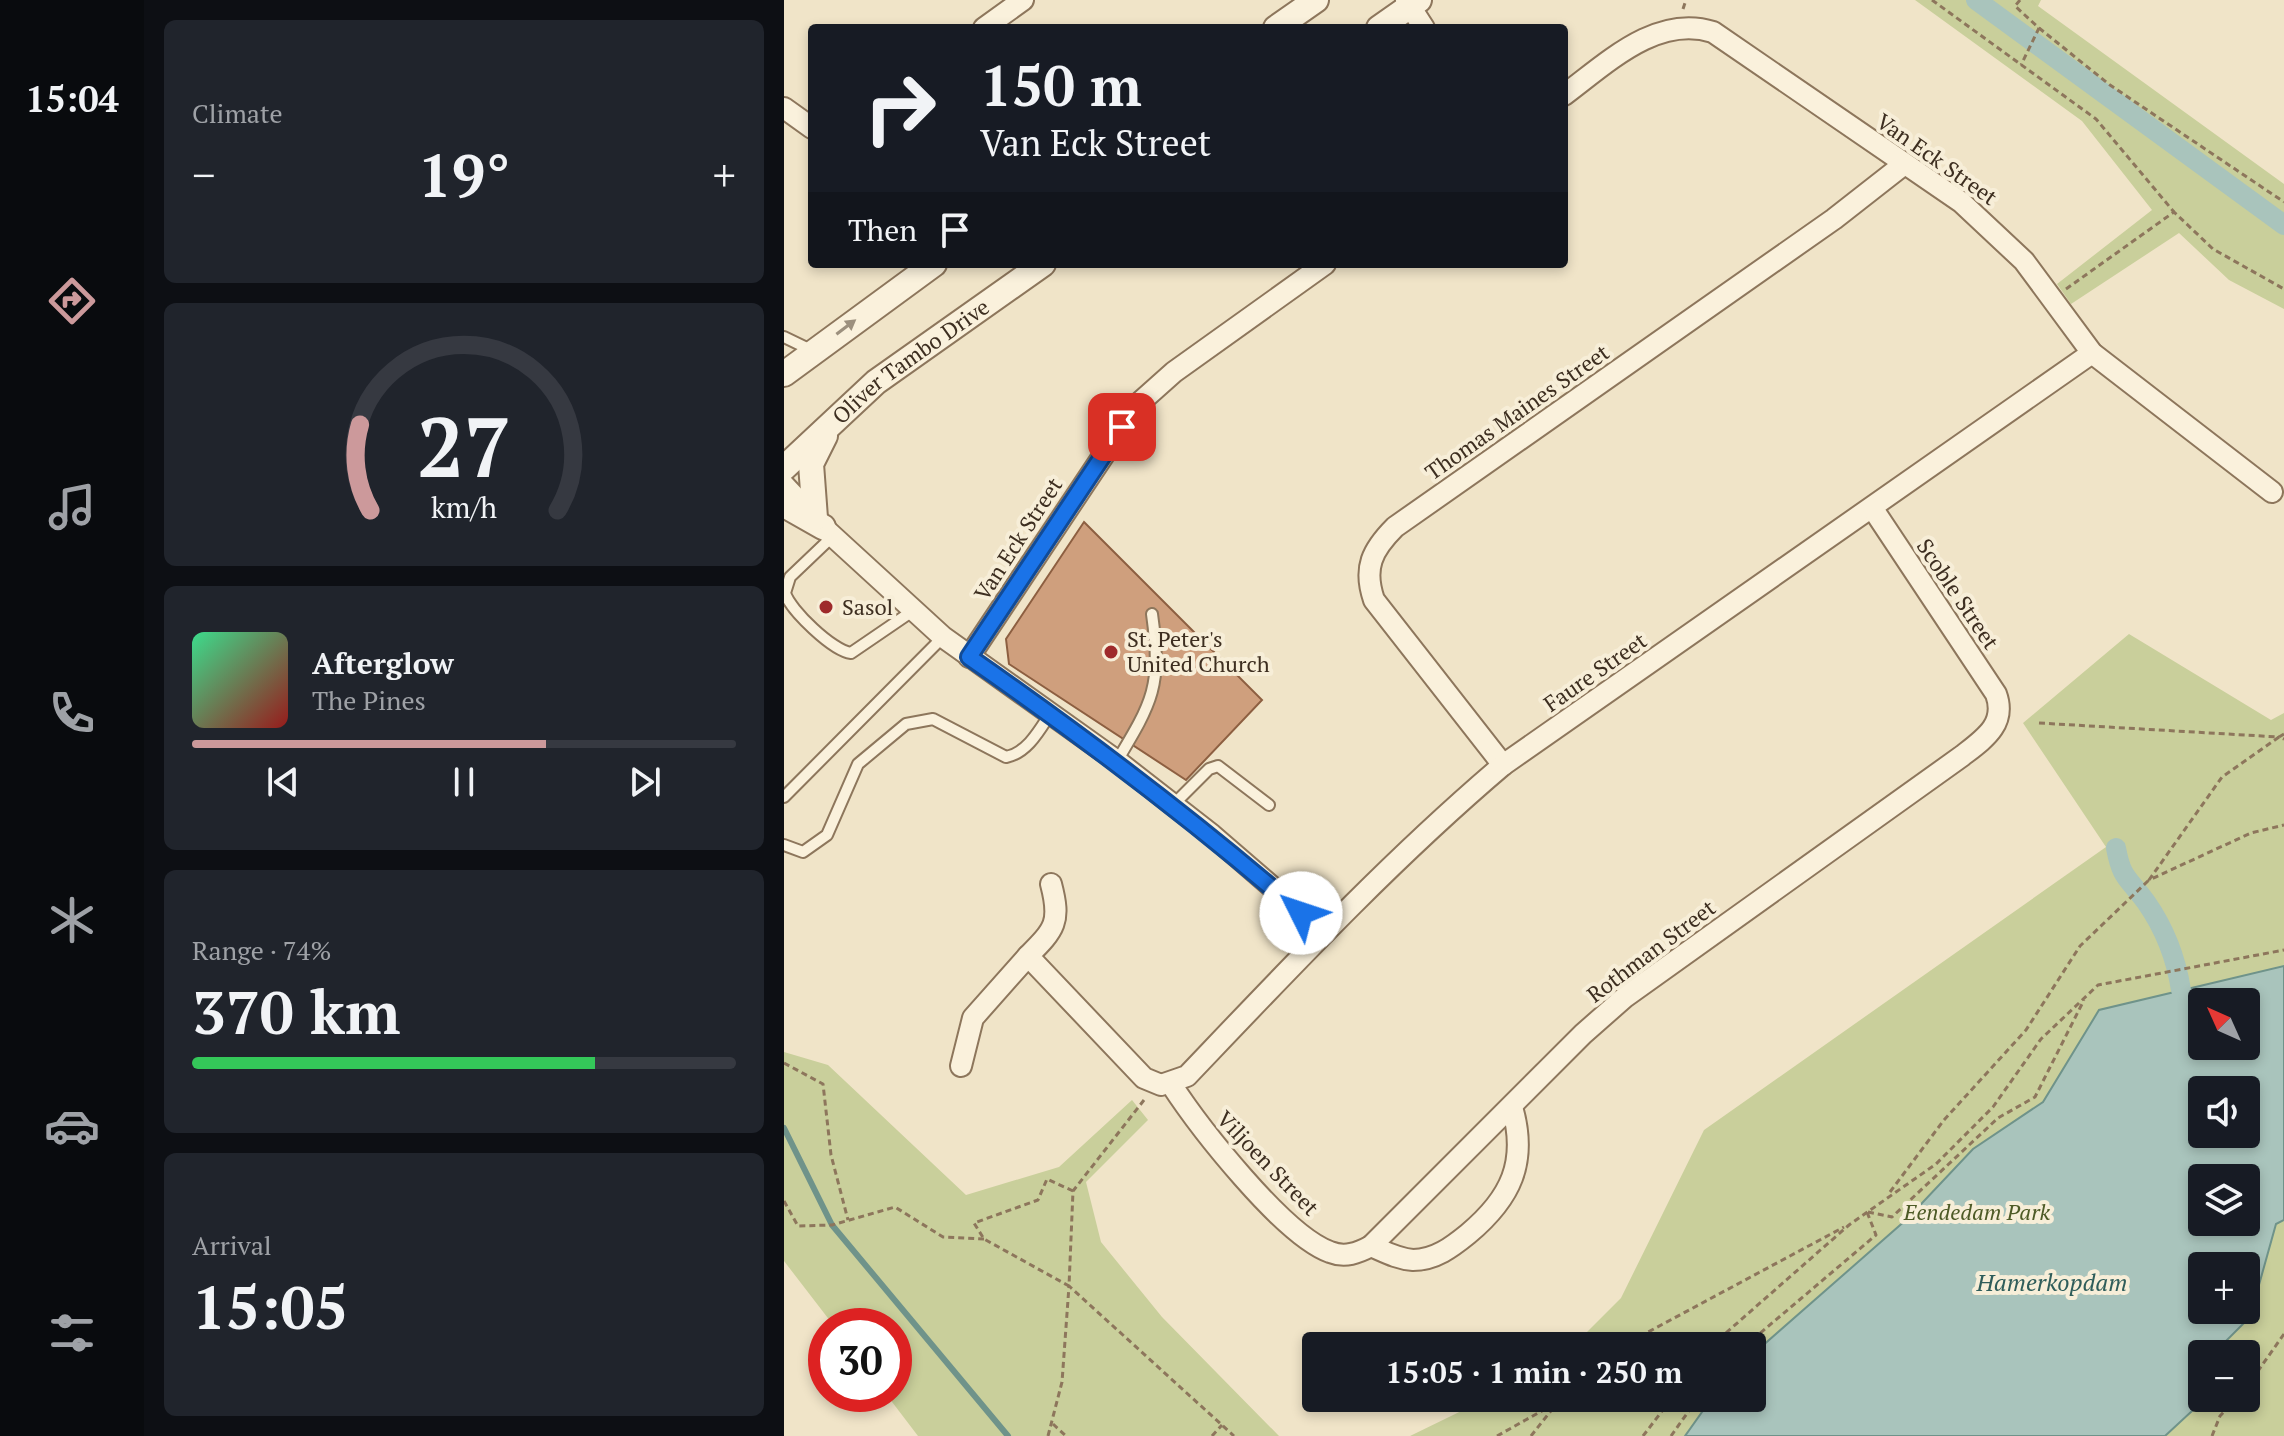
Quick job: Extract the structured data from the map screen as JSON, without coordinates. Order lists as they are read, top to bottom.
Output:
{
  "streets": {
    "street": [
      "Van Eck Street",
      "Oliver Tambo Drive",
      "Thomas Maines Street",
      "Scoble Street",
      "Faure Street",
      "Rothman Street",
      "Viljoen Street"
    ]
  },
  "crossings": [
    ["Van Eck Street", "Thomas Maines Street"],
    ["Van Eck Street", "Faure Street"],
    ["Thomas Maines Street", "Faure Street"],
    ["Scoble Street", "Faure Street"],
    ["Scoble Street", "Rothman Street"],
    ["Faure Street", "Viljoen Street"],
    ["Rothman Street", "Viljoen Street"]
  ],
  "water": ["Hamerkopdam"],
  "parks": ["Eendedam Park"],
  "places": ["Sasol", "St. Peter's United Church"],
  "north": "top left",
  "page": {
    "tabs": "15:04",
    "tile": [
      "Climate",
      ["Range · 74%", "370 km"],
      ["Arrival", "15:05"]
    ],
    "turn": ["150 m", "Van Eck Street"],
    "heat": ["−", "19°", "+"],
    "then": "Then",
    "song": ["Afterglow", "The Pines"],
    "map_buttons": ["+", "−"],
    "limit": "30",
    "trip": "15:05 · 1 min · 250 m",
    "gauge": ["27", "km/h"]
  }
}
